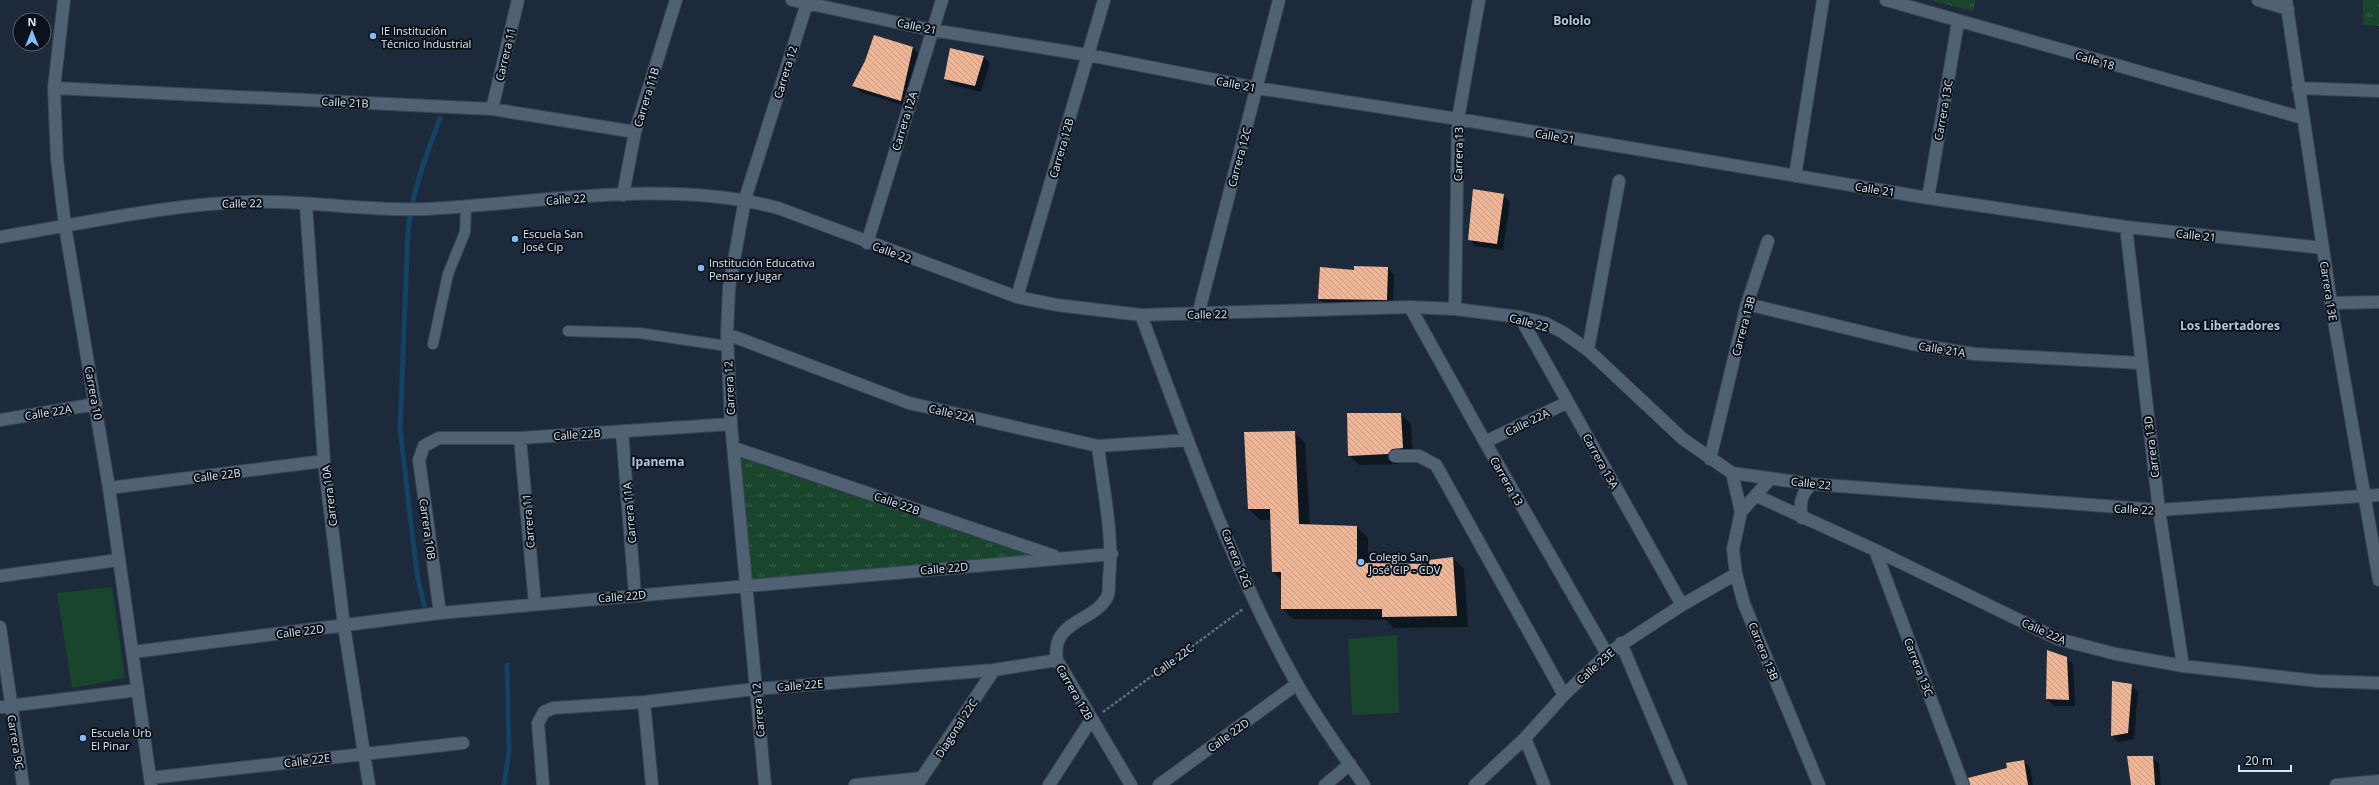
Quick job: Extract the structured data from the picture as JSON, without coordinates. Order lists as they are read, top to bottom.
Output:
{
  "streets": {
    "street": [
      "Calle 21",
      "Carrera 11",
      "Calle 18",
      "Carrera 12",
      "Carrera 11B",
      "Calle 21B",
      "Carrera 13C",
      "Carrera 12A",
      "Carrera 12B",
      "Carrera 13",
      "Carrera 12C",
      "Calle 22",
      "Carrera 13E",
      "Carrera 13B",
      "Calle 21A",
      "Carrera 10",
      "Calle 22A",
      "Calle 22B",
      "Carrera 13D",
      "Carrera 13A",
      "Carrera 10A",
      "Carrera 11A",
      "Carrera 10B",
      "Carrera 12G",
      "Calle 22D",
      "Calle 23E",
      "Calle 22E",
      "Diagonal 22C",
      "Carrera 9C"
    ],
    "path": ["Calle 22C"]
  },
  "crossings": [
    ["Calle 21", "Carrera 12"],
    ["Calle 21", "Carrera 13C"],
    ["Calle 21", "Carrera 12A"],
    ["Calle 21", "Carrera 12B"],
    ["Calle 21", "Carrera 13"],
    ["Calle 21", "Carrera 12C"],
    ["Calle 21", "Carrera 13E"],
    ["Calle 21", "Carrera 13D"],
    ["Carrera 11", "Calle 21B"],
    ["Carrera 11", "Calle 22B"],
    ["Carrera 11", "Calle 22D"],
    ["Calle 18", "Carrera 13C"],
    ["Calle 18", "Carrera 13E"],
    ["Carrera 12", "Calle 22"],
    ["Carrera 12", "Calle 22A"],
    ["Carrera 12", "Calle 22B"],
    ["Carrera 12", "Calle 22D"],
    ["Carrera 12", "Calle 22E"],
    ["Carrera 11B", "Calle 21B"],
    ["Carrera 11B", "Calle 22"],
    ["Calle 21B", "Carrera 10"],
    ["Carrera 13C", "Calle 22A"],
    ["Carrera 12A", "Calle 22"],
    ["Carrera 12B", "Calle 22"],
    ["Carrera 12B", "Calle 22A"],
    ["Carrera 12B", "Calle 22D"],
    ["Carrera 12B", "Calle 22C"],
    ["Carrera 12B", "Calle 22E"],
    ["Carrera 13", "Calle 22"],
    ["Carrera 13", "Calle 22A"],
    ["Carrera 13", "Calle 23E"],
    ["Carrera 12C", "Calle 22"],
    ["Calle 22", "Carrera 13E"],
    ["Calle 22", "Carrera 13B"],
    ["Calle 22", "Carrera 10"],
    ["Calle 22", "Carrera 13D"],
    ["Calle 22", "Carrera 13A"],
    ["Calle 22", "Carrera 10A"],
    ["Calle 22", "Carrera 12G"],
    ["Carrera 13B", "Calle 21A"],
    ["Carrera 13B", "Calle 23E"],
    ["Calle 21A", "Carrera 13D"],
    ["Carrera 10", "Calle 22A"],
    ["Carrera 10", "Calle 22B"],
    ["Carrera 10", "Calle 22D"],
    ["Carrera 10", "Calle 22E"],
    ["Calle 22A", "Carrera 13D"],
    ["Calle 22A", "Carrera 13A"],
    ["Calle 22A", "Carrera 12G"],
    ["Calle 22B", "Carrera 10A"],
    ["Calle 22B", "Carrera 11A"],
    ["Calle 22B", "Carrera 10B"],
    ["Calle 22B", "Calle 22D"],
    ["Carrera 13A", "Calle 23E"],
    ["Carrera 10A", "Calle 22D"],
    ["Carrera 10A", "Calle 22E"],
    ["Carrera 11A", "Calle 22D"],
    ["Carrera 10B", "Calle 22D"],
    ["Carrera 12G", "Calle 22D"],
    ["Carrera 12G", "Calle 22C"],
    ["Calle 22E", "Diagonal 22C"]
  ],
  "districts": ["Bololo", "Los Libertadores", "Ipanema"],
  "places": [
    "IE Institución Técnico Industrial",
    "Escuela San José Cip",
    "Institución Educativa Pensar y Jugar",
    "Colegio San José CIP - CDV",
    "Escuela Urb El Pinar"
  ],
  "scale_bar": "20 m",
  "north": "top"
}
